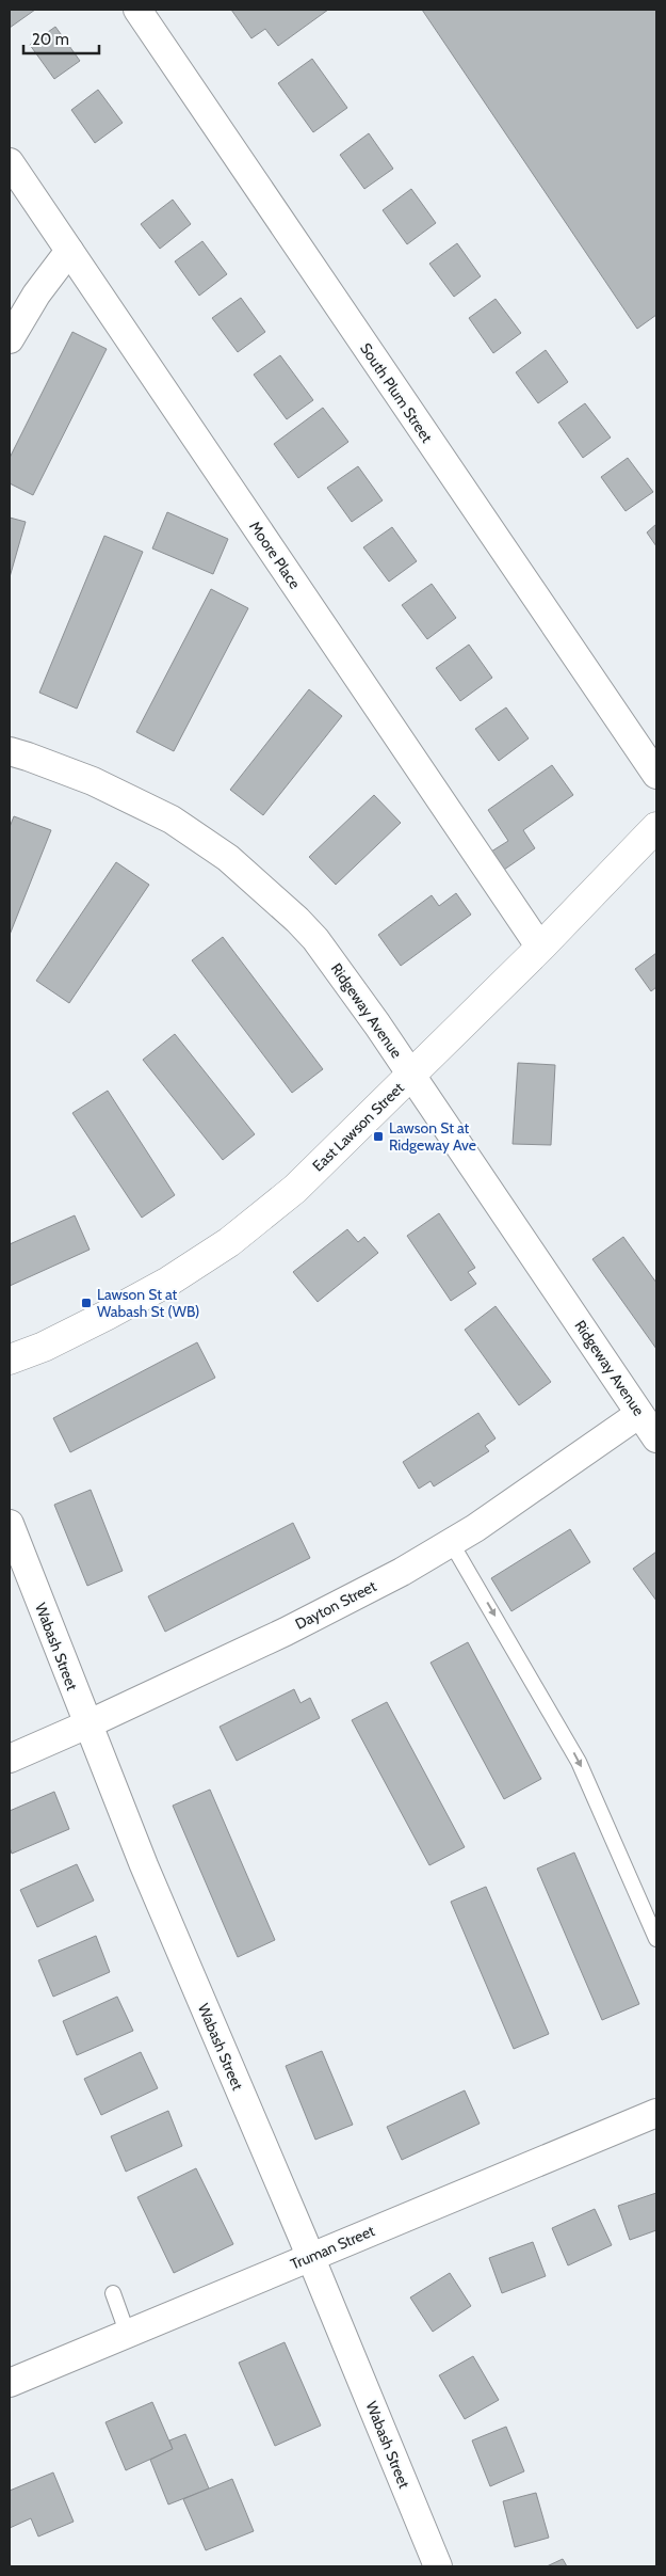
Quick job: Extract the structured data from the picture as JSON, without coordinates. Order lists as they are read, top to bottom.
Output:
{
  "streets": {
    "street": [
      "South Plum Street",
      "Moore Place",
      "Ridgeway Avenue",
      "East Lawson Street",
      "Dayton Street",
      "Wabash Street",
      "Truman Street"
    ]
  },
  "crossings": [
    ["Moore Place", "East Lawson Street"],
    ["Ridgeway Avenue", "East Lawson Street"],
    ["Ridgeway Avenue", "Dayton Street"],
    ["Dayton Street", "Wabash Street"],
    ["Wabash Street", "Truman Street"]
  ],
  "places": {
    "transit": ["Lawson St at Ridgeway Ave", "Lawson St at Wabash St (WB)"]
  },
  "scale_bar": "20 m"
}
